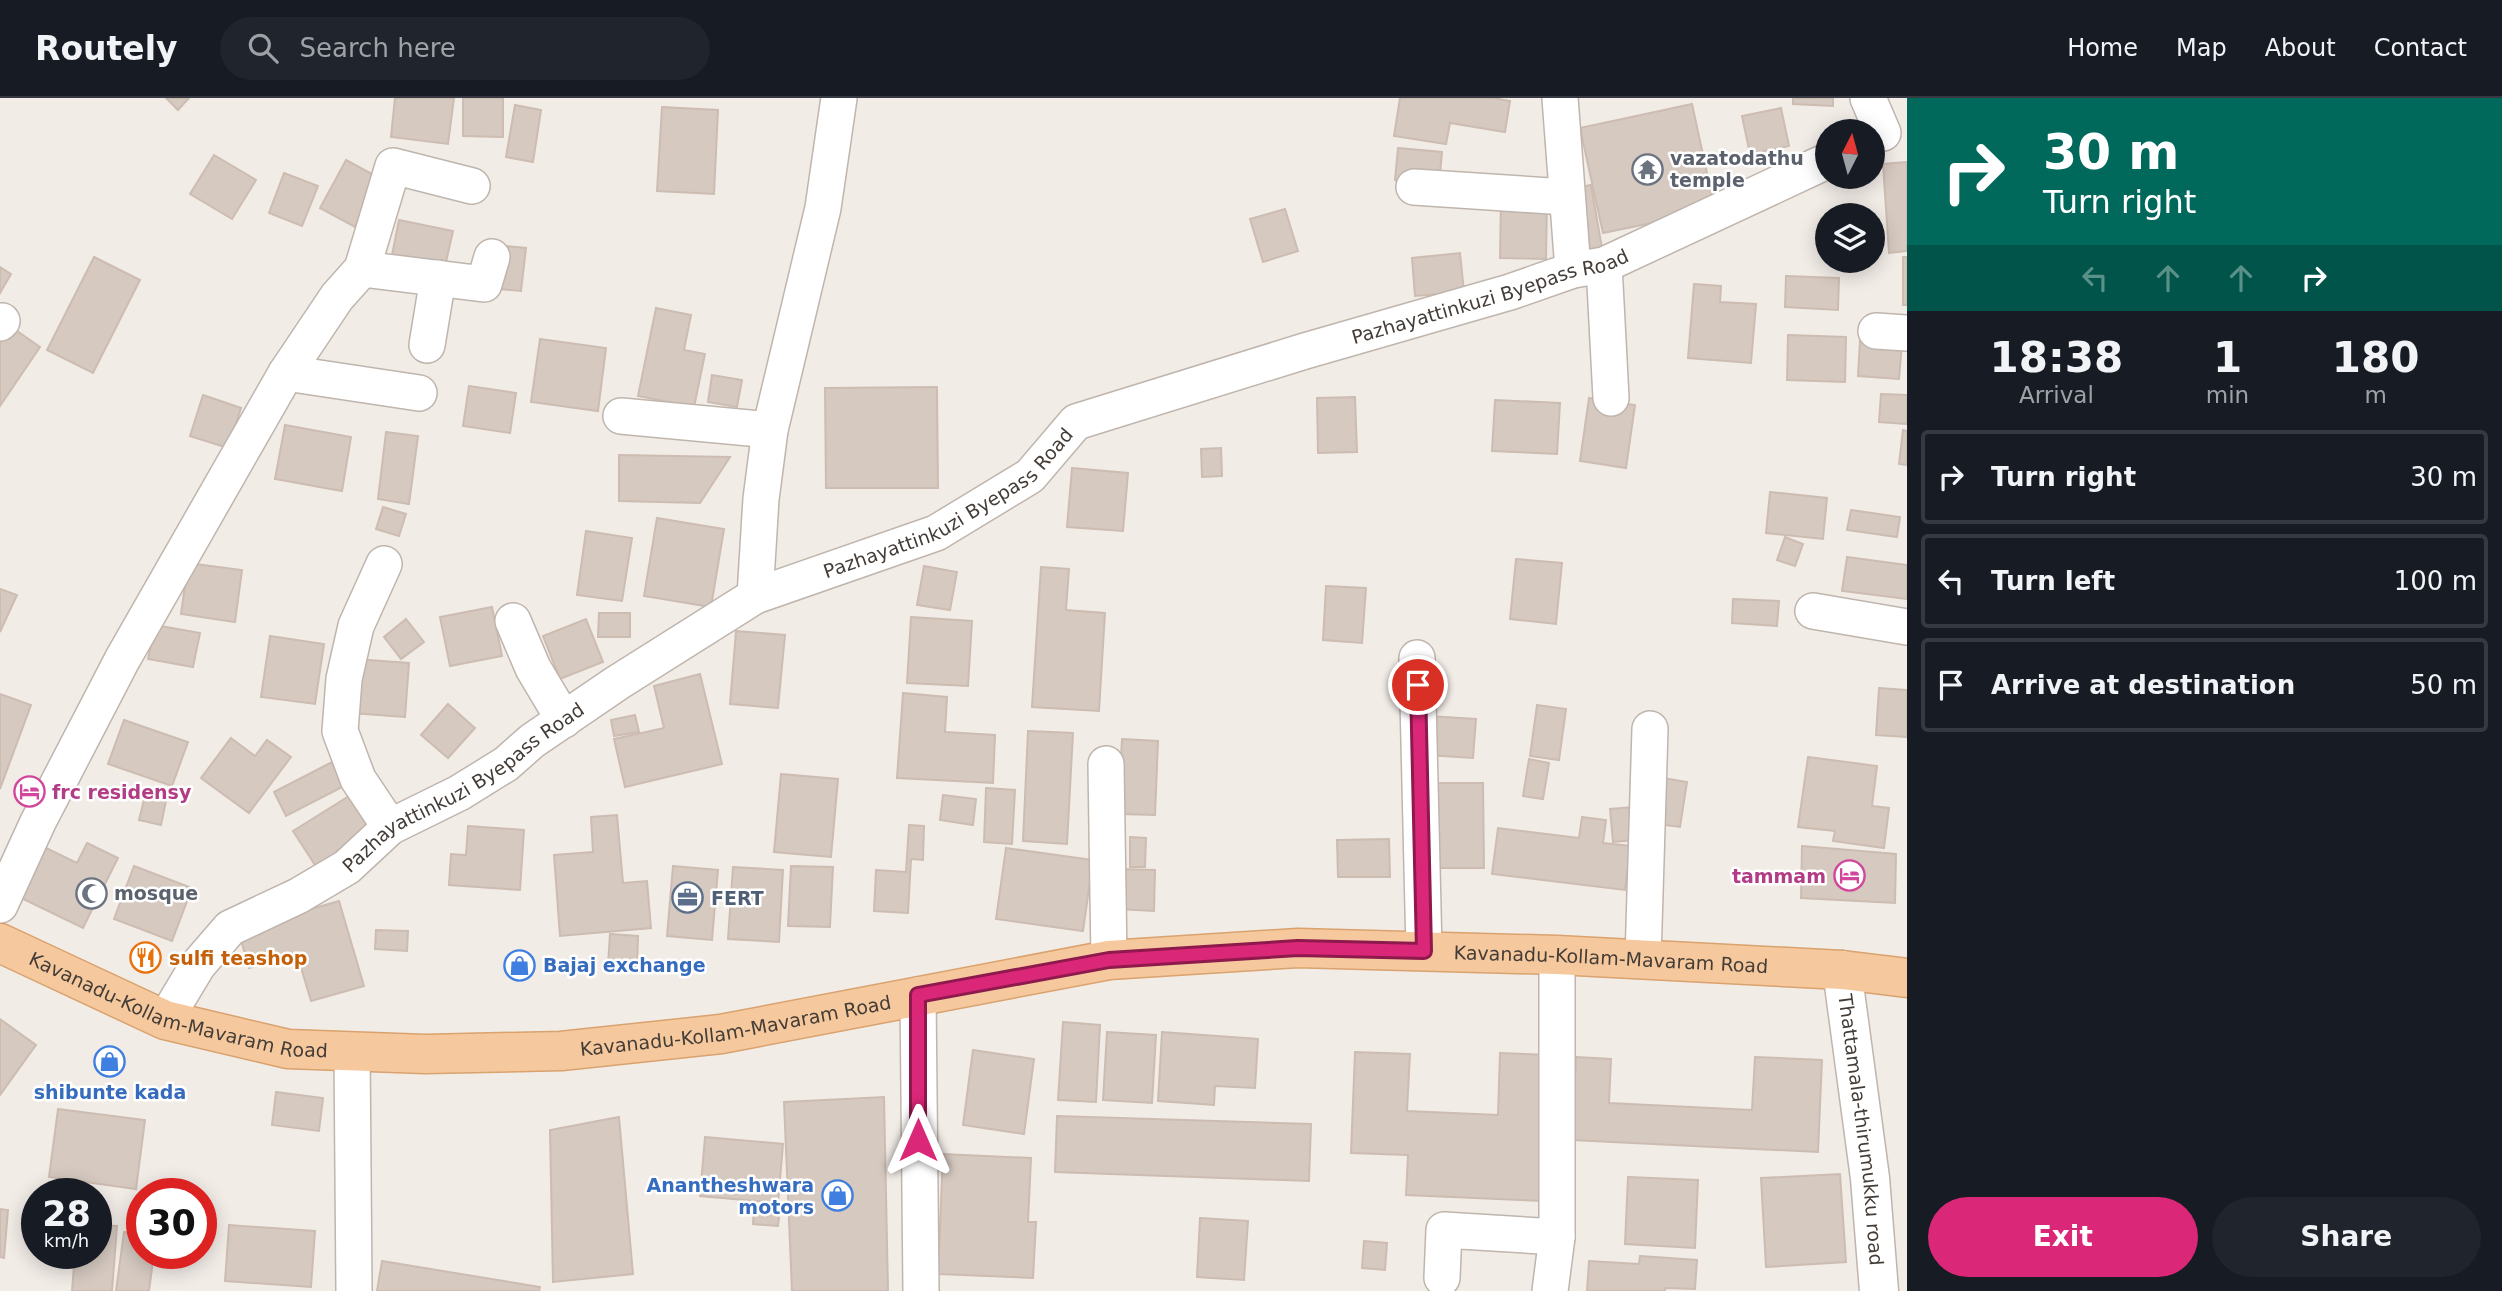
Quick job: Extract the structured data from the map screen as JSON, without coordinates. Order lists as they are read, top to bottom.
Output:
{
  "streets": {
    "main road": ["Kavanadu-Kollam-Mavaram Road"],
    "street": ["Pazhayattinkuzi Byepass Road", "Thattamala-thirumukku road"]
  },
  "crossings": [
    ["Pazhayattinkuzi Byepass Road", "Kavanadu-Kollam-Mavaram Road"],
    ["Kavanadu-Kollam-Mavaram Road", "Thattamala-thirumukku road"]
  ],
  "places": {
    "temple": ["vazatodathu temple"],
    "hotel": ["frc residensy", "tammam"],
    "mosque": ["mosque"],
    "office": ["FERT"],
    "restaurant": ["sulfi teashop"],
    "shop": ["Bajaj exchange", "shibunte kada", "Anantheshwara motors"]
  },
  "north": "top",
  "page": {
    "header": "Routely",
    "search": "Search here",
    "nav": [
      "Home",
      "Map",
      "About",
      "Contact"
    ],
    "turn": ["30 m", "Turn right"],
    "eta": [
      "18:38",
      "Arrival",
      "1",
      "min",
      "180",
      "m"
    ],
    "list": [
      {
        "name": "Turn right",
        "value": "30 m"
      },
      {
        "name": "Turn left",
        "value": "100 m"
      },
      {
        "name": "Arrive at destination",
        "value": "50 m"
      }
    ],
    "speed": "28 km/h",
    "limit": "30",
    "buttons": ["Exit", "Share"]
  }
}
